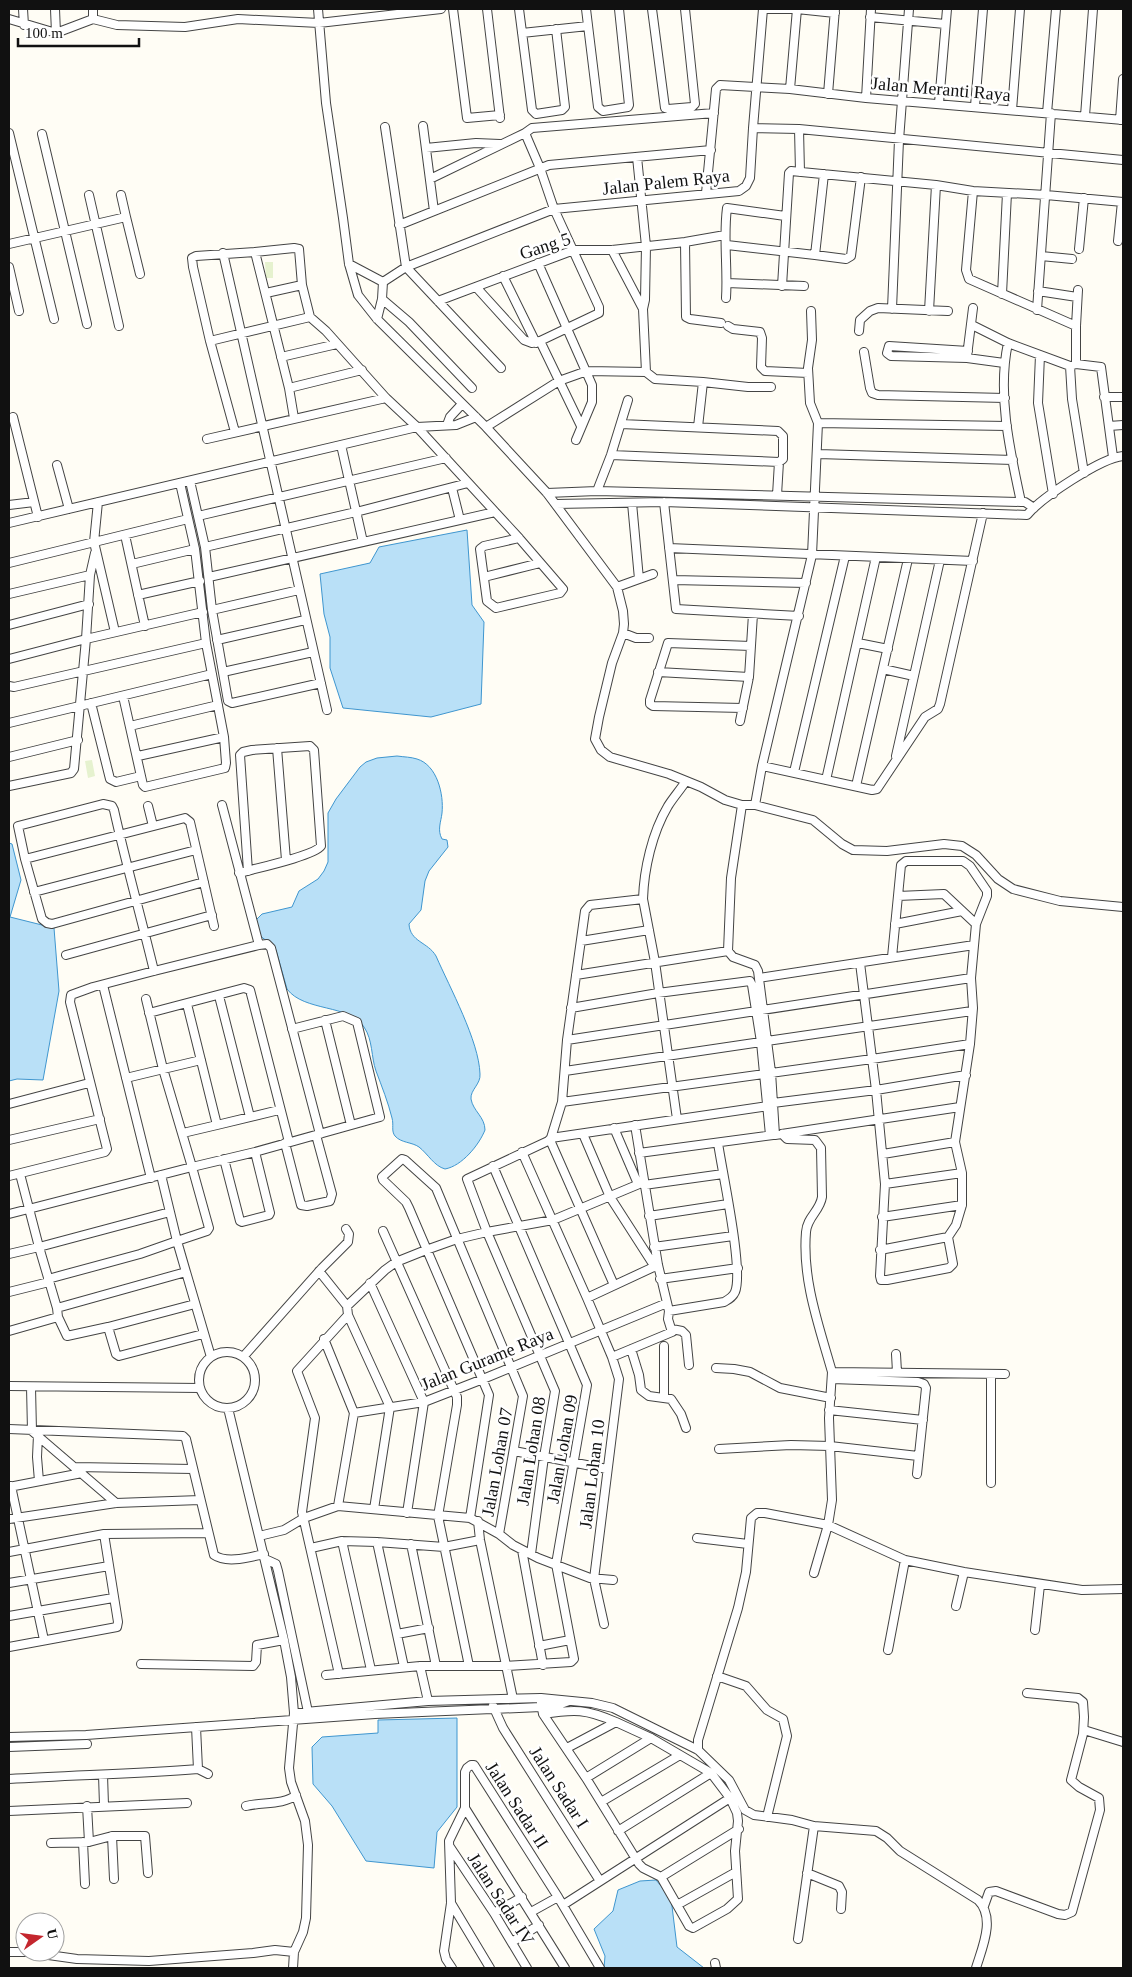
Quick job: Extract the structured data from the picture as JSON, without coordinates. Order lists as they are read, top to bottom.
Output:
{
  "streets": {
    "street": [
      "Jalan Meranti Raya",
      "Jalan Palem Raya",
      "Gang 5",
      "Jalan Gurame Raya",
      "Jalan Lohan 09",
      "Jalan Lohan 08",
      "Jalan Lohan 07",
      "Jalan Lohan 10",
      "Jalan Sadar I",
      "Jalan Sadar II",
      "Jalan Sadar IV"
    ]
  },
  "crossings": [
    ["Jalan Meranti Raya", "Jalan Palem Raya"],
    ["Jalan Gurame Raya", "Jalan Lohan 09"],
    ["Jalan Gurame Raya", "Jalan Lohan 08"],
    ["Jalan Gurame Raya", "Jalan Lohan 07"],
    ["Jalan Gurame Raya", "Jalan Lohan 10"],
    ["Jalan Lohan 09", "Jalan Lohan 08"],
    ["Jalan Sadar II", "Jalan Sadar IV"]
  ],
  "scale_bar": "100 m",
  "north": "right"
}
